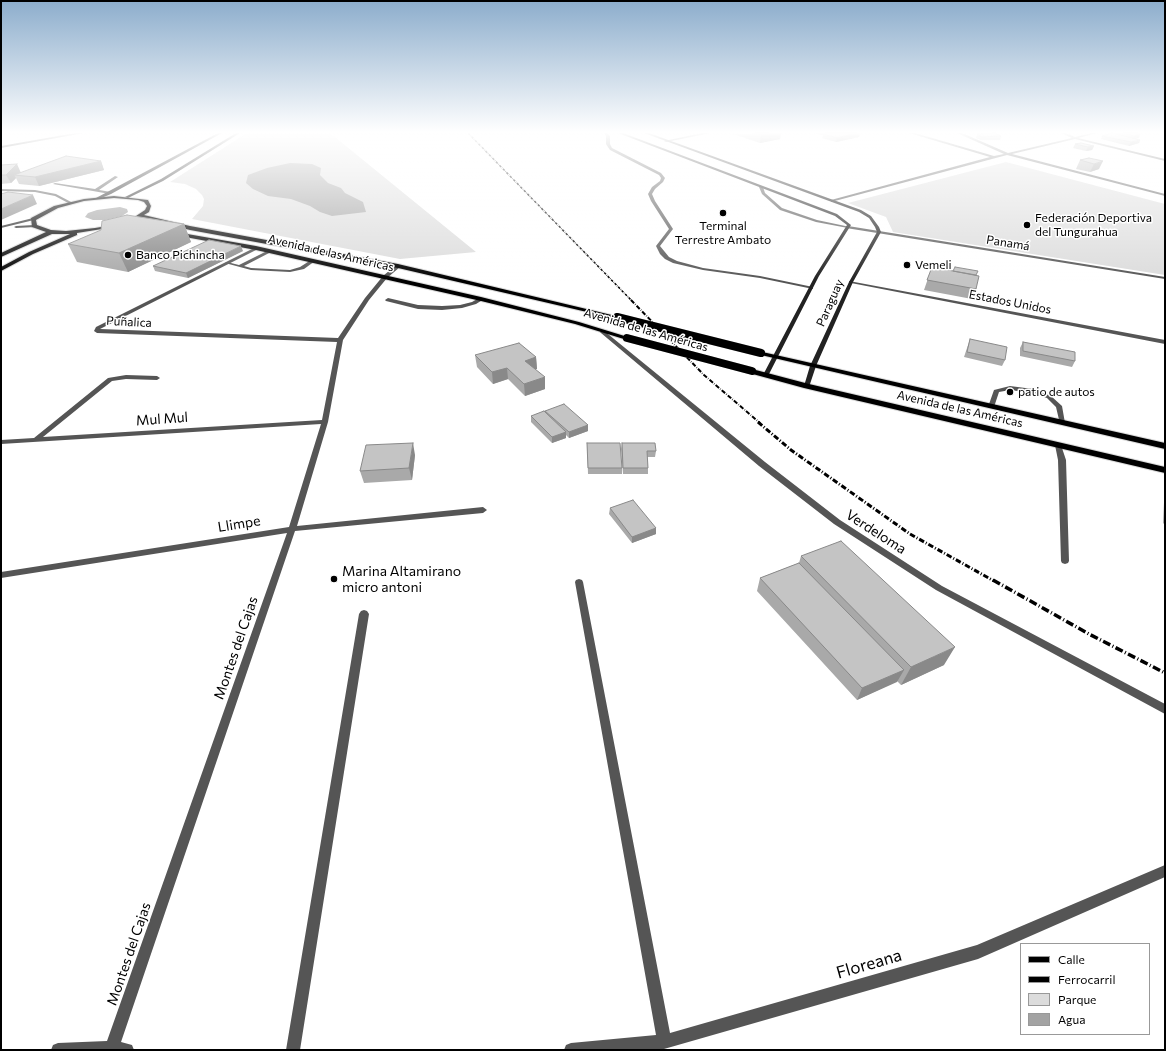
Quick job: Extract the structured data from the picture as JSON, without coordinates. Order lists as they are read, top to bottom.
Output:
{
  "streets": {
    "main road": ["Avenida de las Américas", "Paraguay"],
    "street": [
      "Panamá",
      "Estados Unidos",
      "Puñalica",
      "Mul Mul",
      "Llimpe",
      "Verdeloma",
      "Montes del Cajas",
      "Floreana"
    ]
  },
  "crossings": [
    ["Panamá", "Paraguay"],
    ["Avenida de las Américas", "Paraguay"],
    ["Avenida de las Américas", "Puñalica"],
    ["Avenida de las Américas", "Verdeloma"],
    ["Avenida de las Américas", "Montes del Cajas"],
    ["Estados Unidos", "Paraguay"],
    ["Puñalica", "Montes del Cajas"],
    ["Mul Mul", "Montes del Cajas"],
    ["Llimpe", "Montes del Cajas"]
  ],
  "places": [
    "Terminal Terrestre Ambato",
    "Federación Deportiva del Tungurahua",
    "Banco Pichincha",
    "Vemeli",
    "patio de autos",
    "Marina Altamirano micro antoni"
  ],
  "legend": [
    "Calle",
    "Ferrocarril",
    "Parque",
    "Agua"
  ]
}
